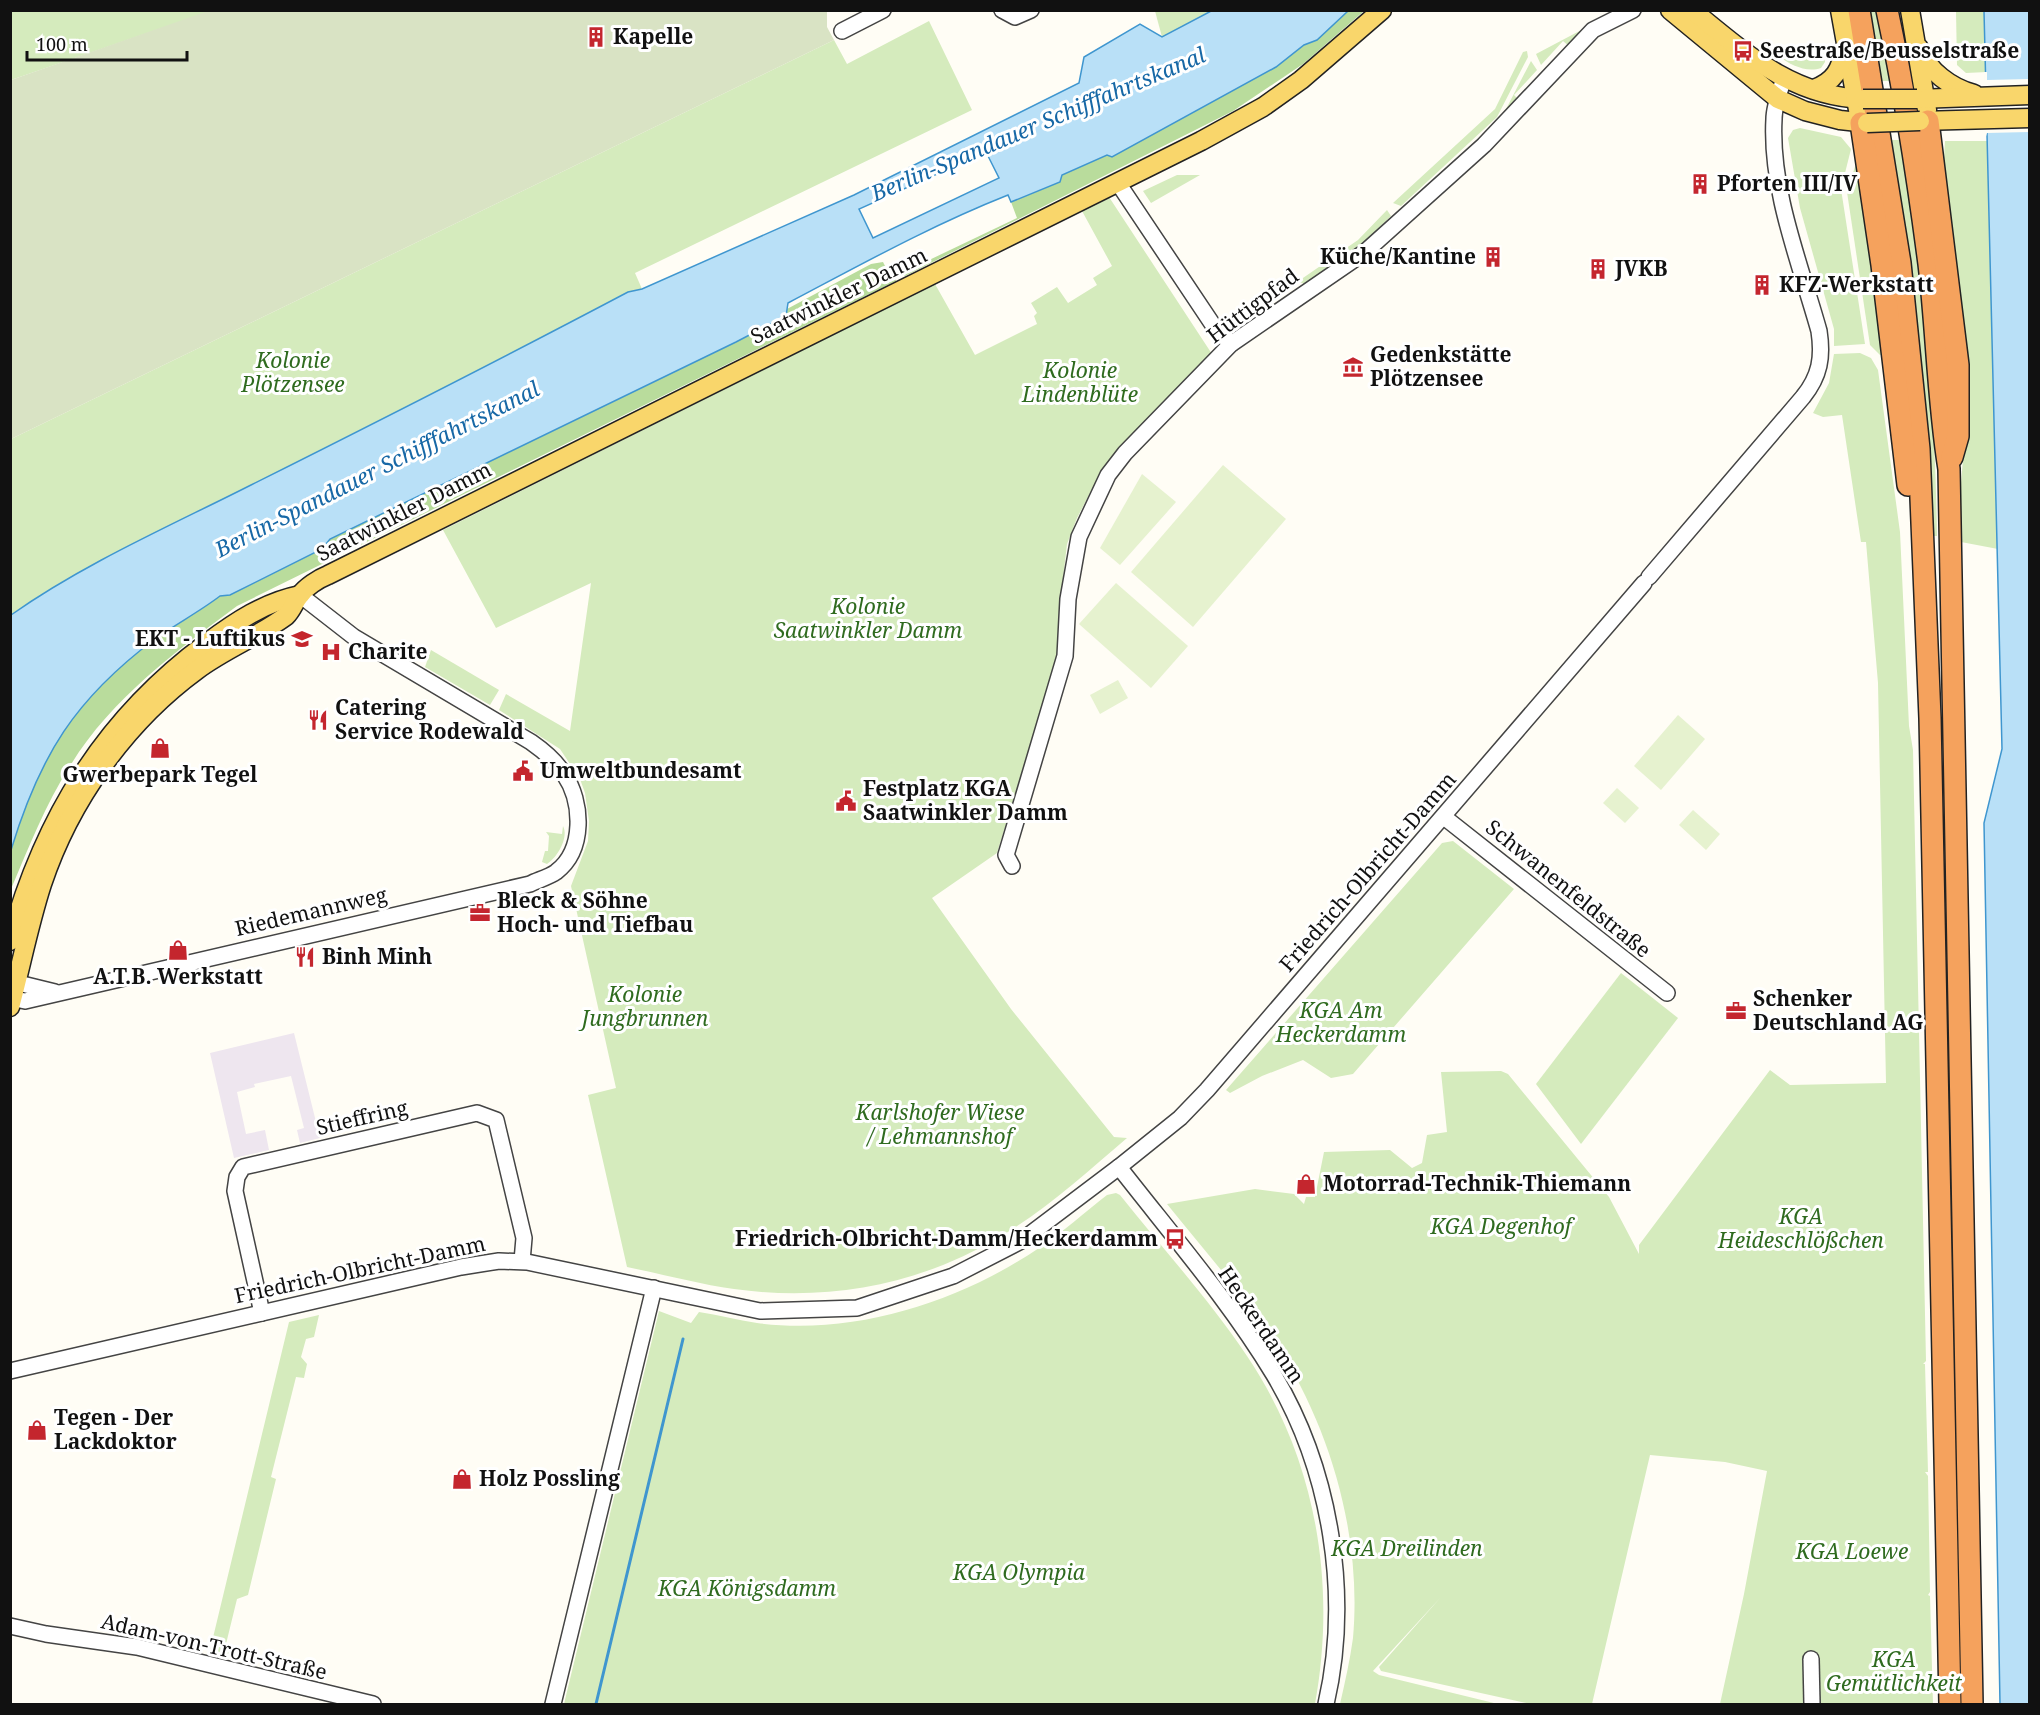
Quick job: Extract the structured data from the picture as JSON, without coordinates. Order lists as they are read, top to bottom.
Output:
{
  "streets": {
    "main road": ["Saatwinkler Damm"],
    "street": [
      "Hüttigpfad",
      "Friedrich-Olbricht-Damm",
      "Schwanenfeldstraße",
      "Riedemannweg",
      "Stieffring",
      "Heckerdamm",
      "Adam-von-Trott-Straße"
    ]
  },
  "crossings": [
    ["Saatwinkler Damm", "Riedemannweg"],
    ["Friedrich-Olbricht-Damm", "Schwanenfeldstraße"],
    ["Friedrich-Olbricht-Damm", "Stieffring"],
    ["Friedrich-Olbricht-Damm", "Heckerdamm"]
  ],
  "water": ["Berlin-Spandauer Schifffahrtskanal"],
  "parks": [
    "Kolonie Plötzensee",
    "Kolonie Lindenblüte",
    "Kolonie Saatwinkler Damm",
    "Kolonie Jungbrunnen",
    "KGA Am Heckerdamm",
    "Karlshofer Wiese / Lehmannshof",
    "KGA Heideschlößchen",
    "KGA Degenhof",
    "KGA Dreilinden",
    "KGA Loewe",
    "KGA Olympia",
    "KGA Königsdamm",
    "KGA Gemütlichkeit"
  ],
  "places": {
    "building": [
      "Kapelle",
      "Pforten III/IV",
      "Küche/Kantine",
      "JVKB",
      "KFZ-Werkstatt"
    ],
    "bus stop": ["Seestraße/Beusselstraße", "Friedrich-Olbricht-Damm/Heckerdamm"],
    "museum": ["Gedenkstätte Plötzensee"],
    "school or university": ["EKT - Luftikus"],
    "hospital": ["Charite"],
    "restaurant": ["Catering Service Rodewald", "Binh Minh"],
    "shop": [
      "Gwerbepark Tegel",
      "A.T.B. Werkstatt",
      "Motorrad-Technik-Thiemann",
      "Tegen - Der Lackdoktor",
      "Holz Possling"
    ],
    "public building": ["Umweltbundesamt", "Festplatz KGA Saatwinkler Damm"],
    "office": ["Bleck & Söhne Hoch- und Tiefbau", "Schenker Deutschland AG"]
  },
  "scale_bar": "100 m"
}
